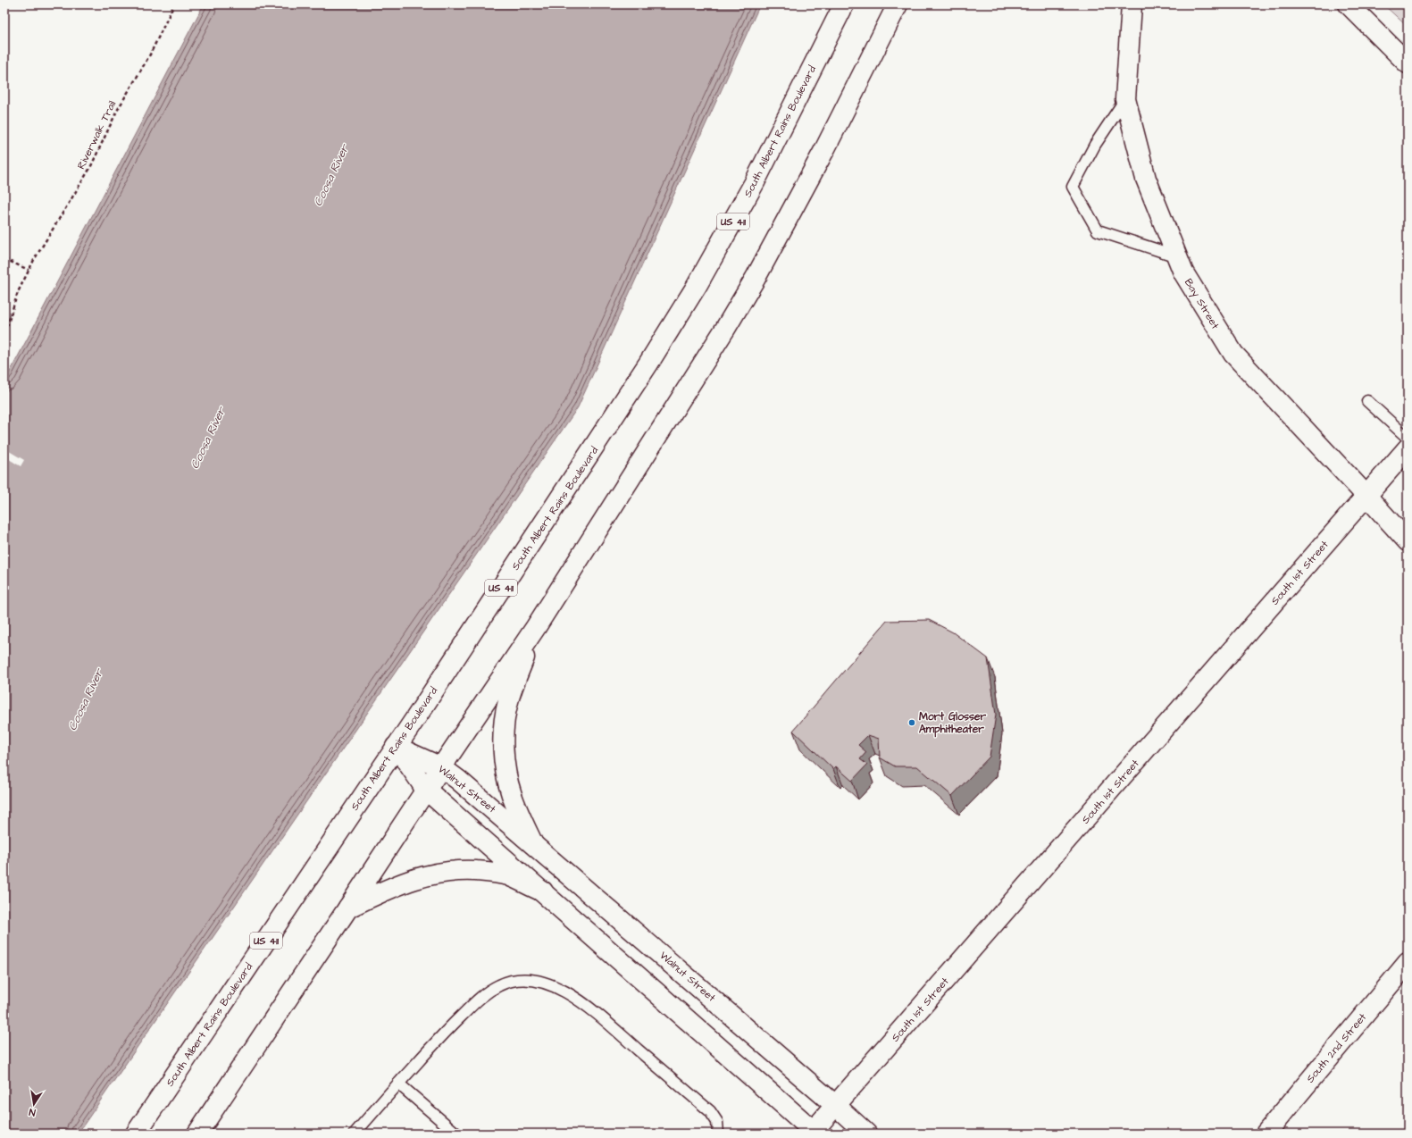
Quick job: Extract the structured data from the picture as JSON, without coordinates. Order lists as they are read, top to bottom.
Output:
{
  "streets": {
    "main road": [
      "South Albert Rains Boulevard",
      "US 411",
      "Bay Street",
      "South 1st Street",
      "Walnut Street",
      "South 2nd Street"
    ],
    "path": ["Riverwalk Trail"]
  },
  "crossings": [
    ["South Albert Rains Boulevard", "Walnut Street"],
    ["Bay Street", "South 1st Street"],
    ["South 1st Street", "Walnut Street"]
  ],
  "water": ["Coosa River"],
  "places": ["Mort Glosser Amphitheater"],
  "north": "bottom"
}
